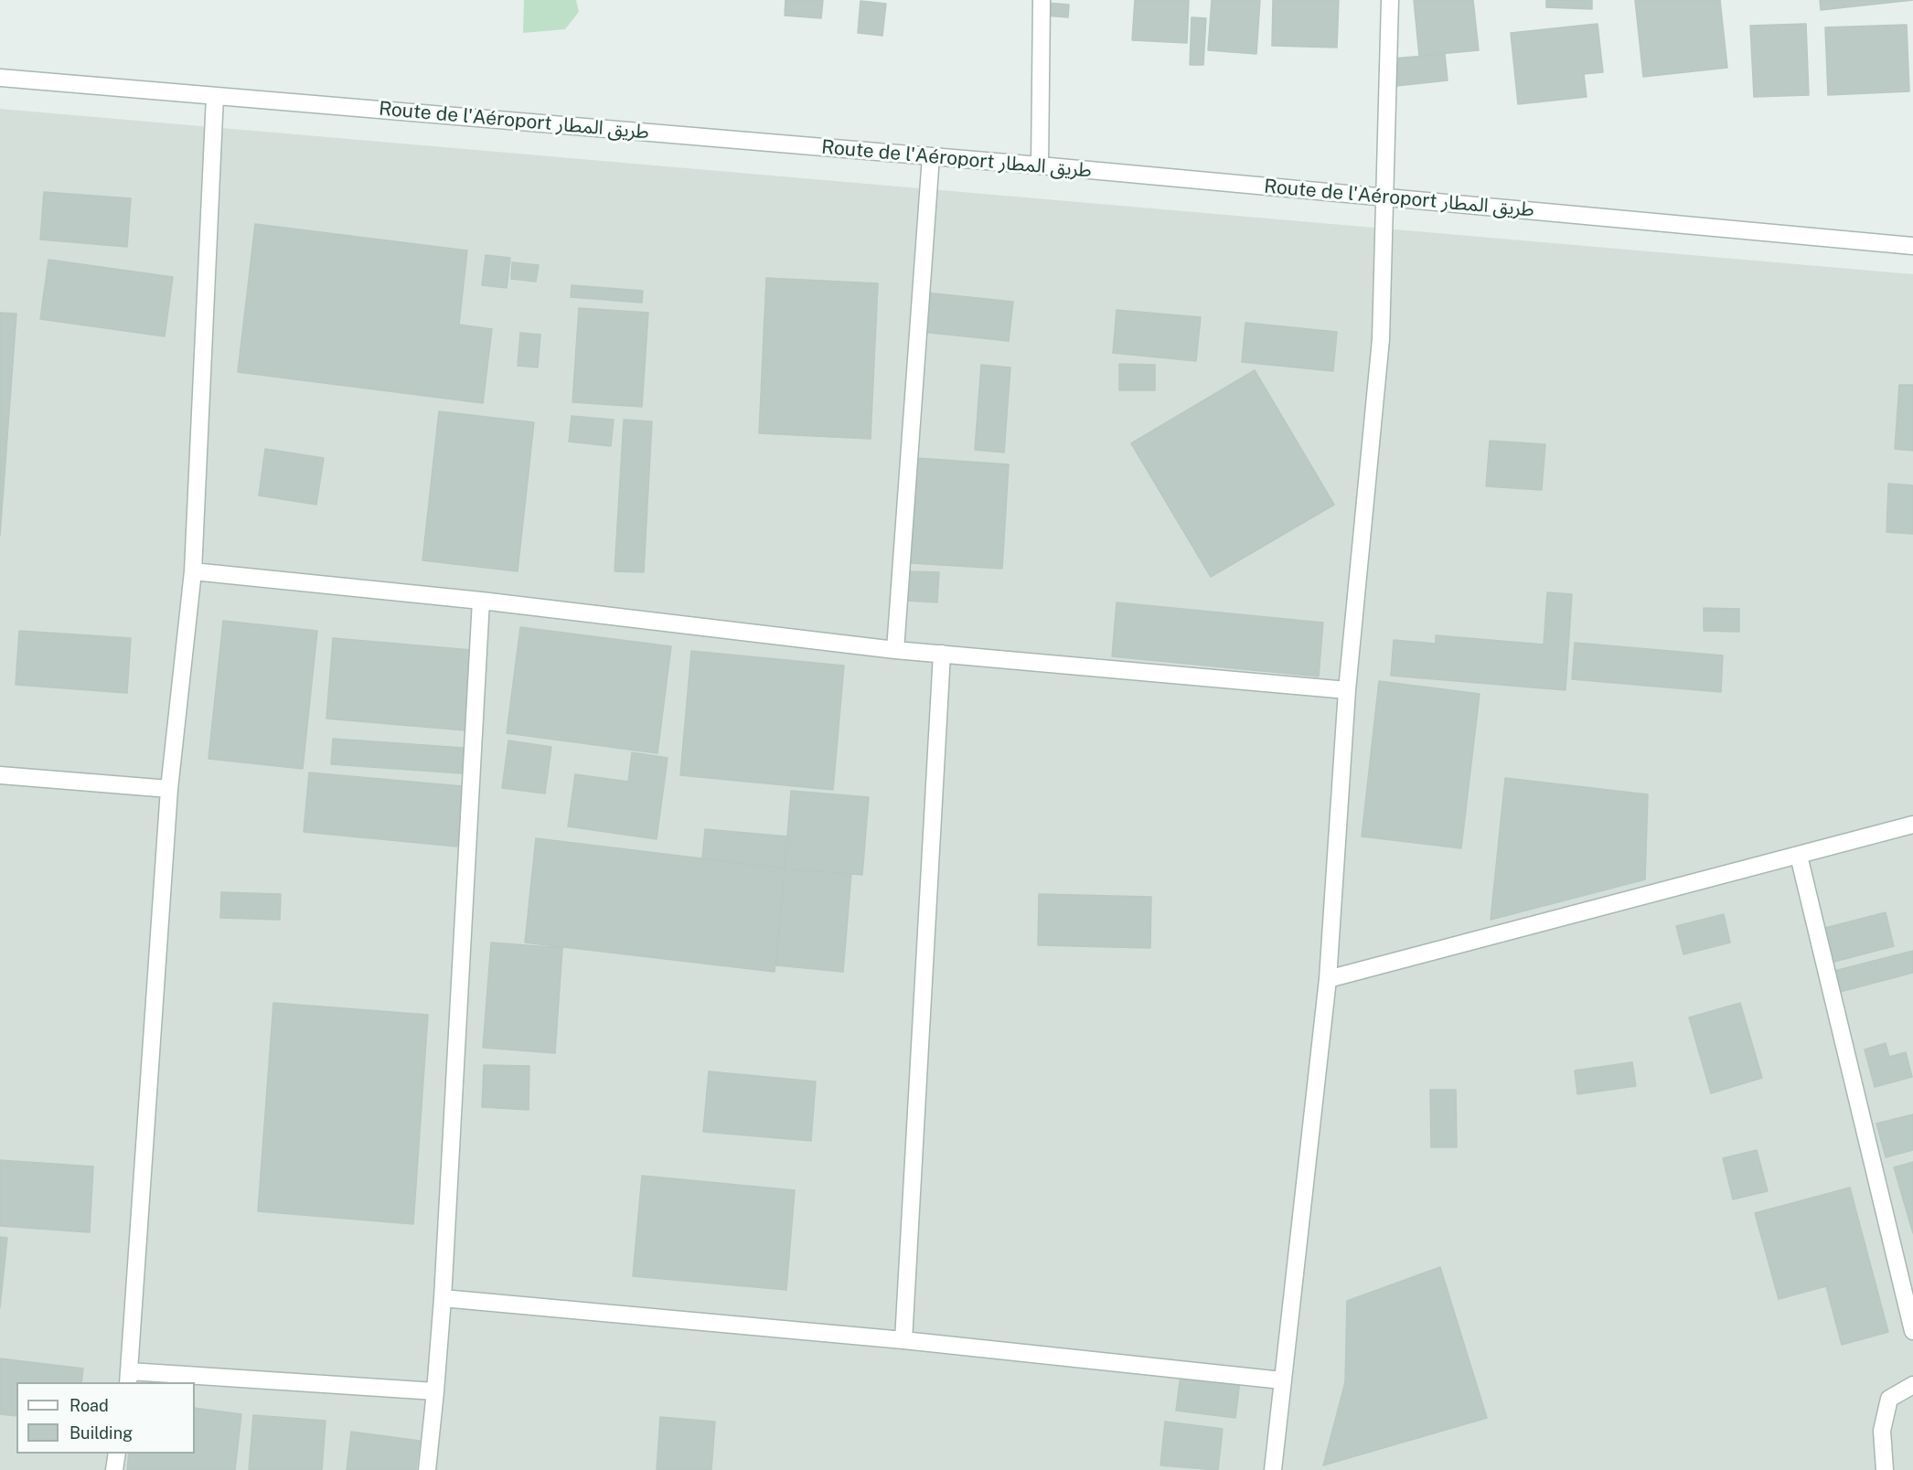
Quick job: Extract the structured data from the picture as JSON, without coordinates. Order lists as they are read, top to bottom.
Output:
{
  "streets": {
    "street": ["Route de l'Aéroport طريق المطار"]
  },
  "legend": ["Road", "Building"]
}
